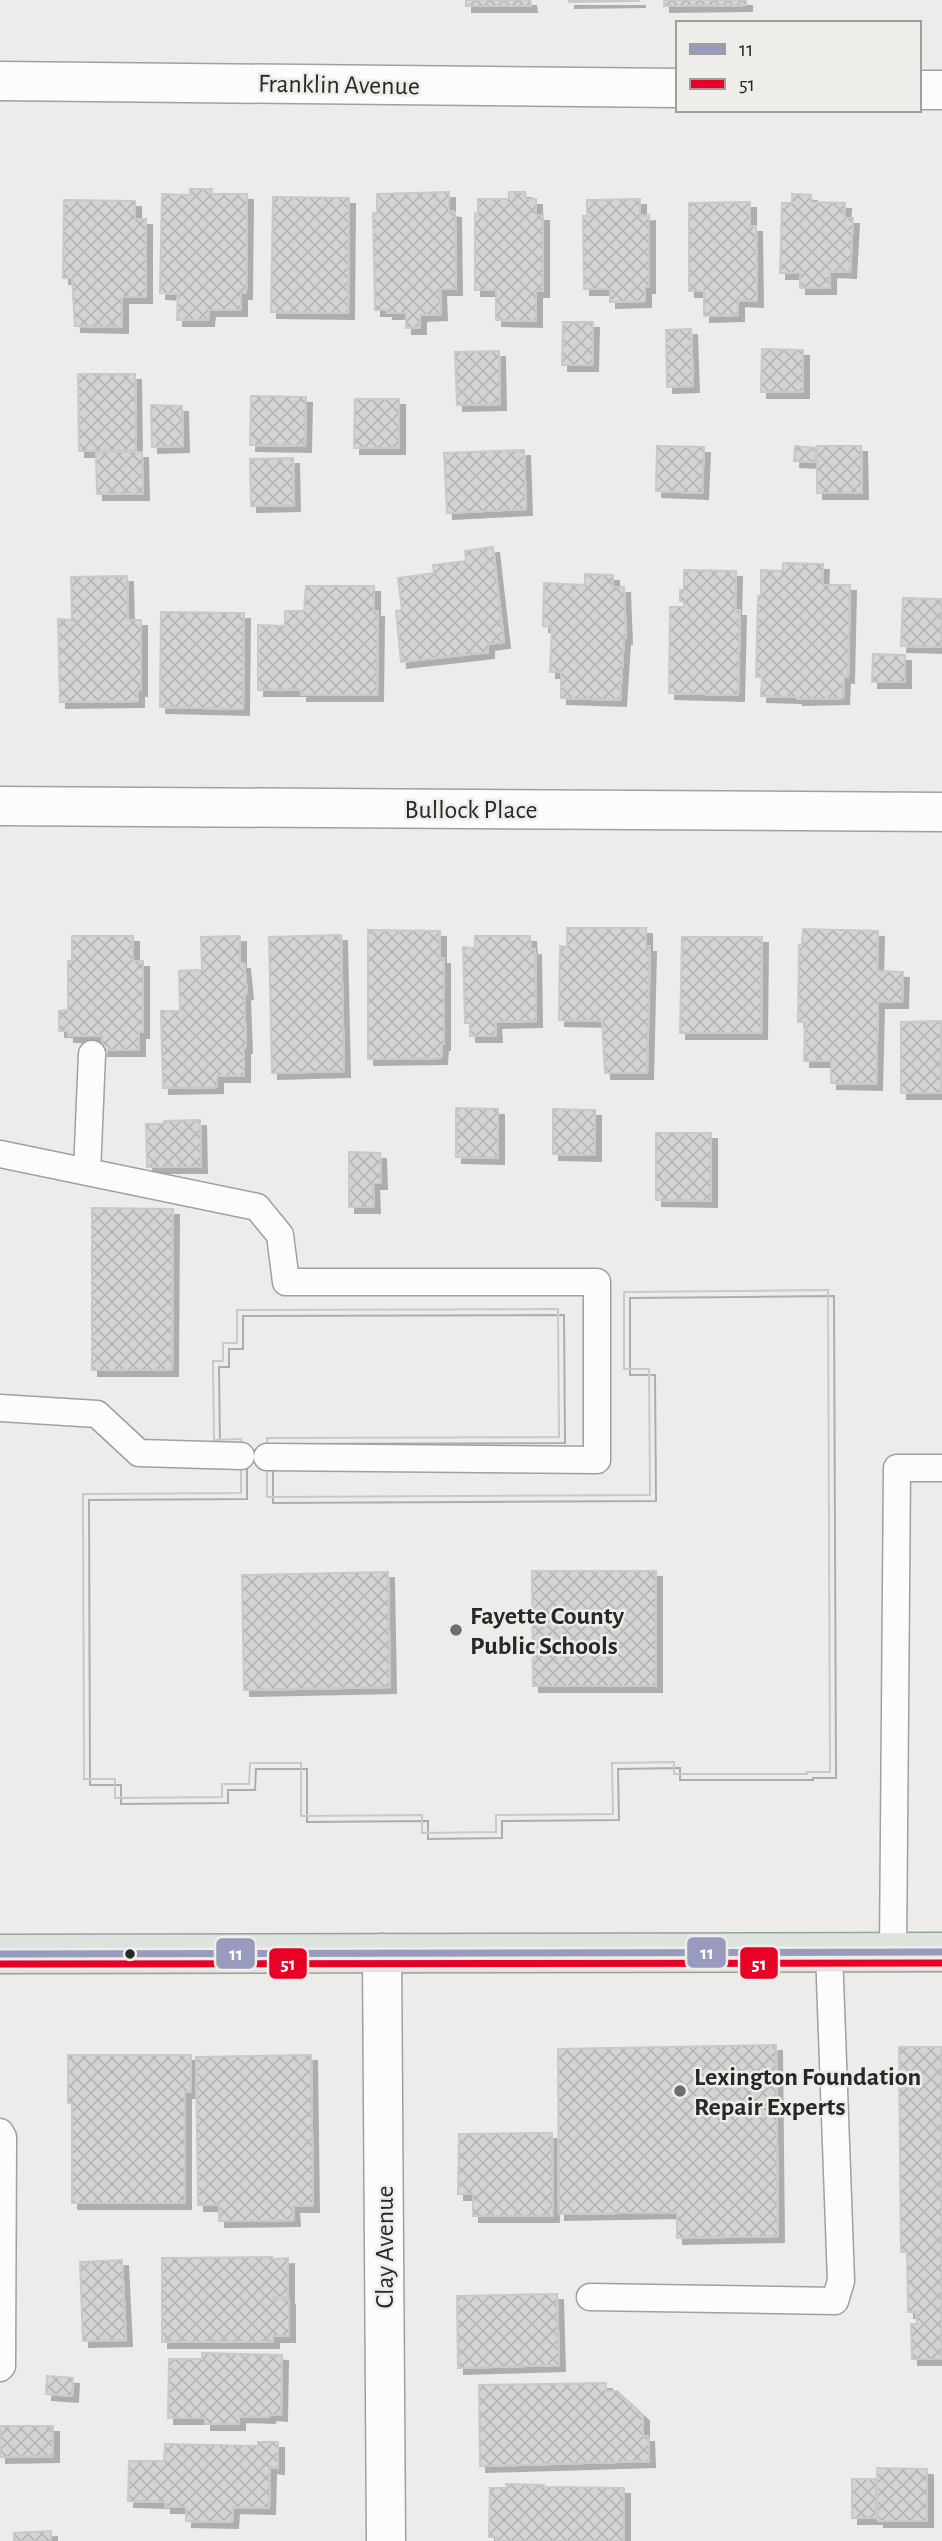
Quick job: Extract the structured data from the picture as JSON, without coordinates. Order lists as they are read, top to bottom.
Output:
{
  "streets": {
    "street": ["Franklin Avenue", "Bullock Place", "Clay Avenue"]
  },
  "places": ["Fayette County Public Schools", "Lexington Foundation Repair Experts"],
  "lines": ["transit line 11", "transit line 51"],
  "legend": ["11", "51"]
}
